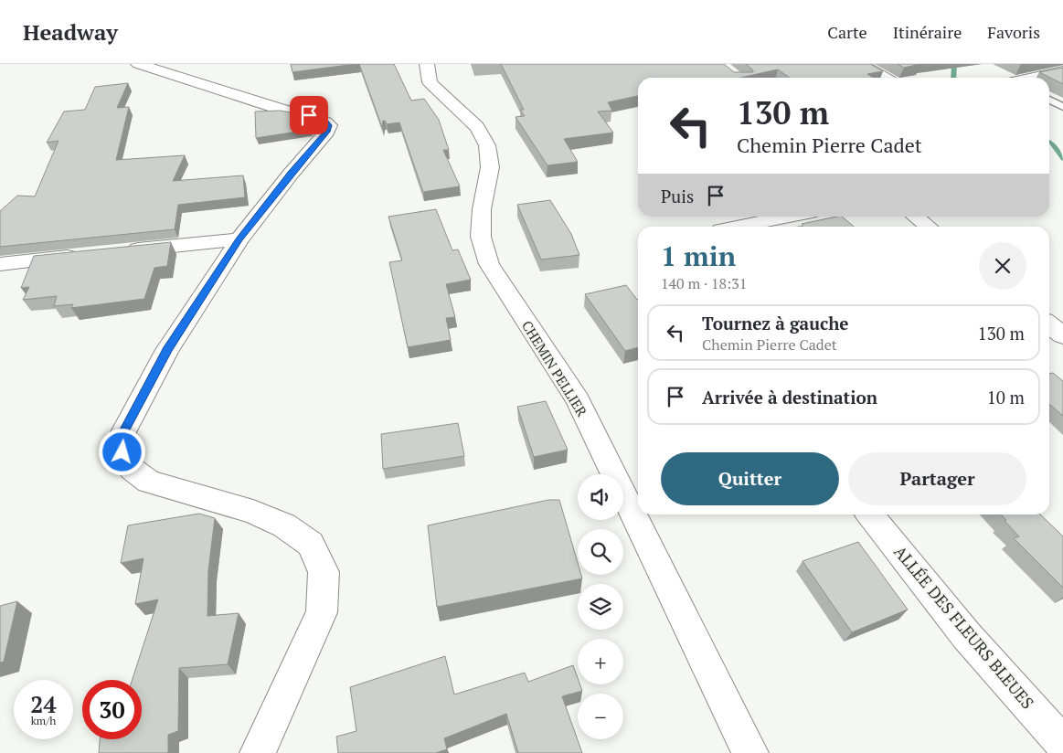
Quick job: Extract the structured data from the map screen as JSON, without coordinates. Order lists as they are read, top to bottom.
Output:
{
  "streets": {
    "street": ["CHEMIN PELLIER", "ALLÉE DES FLEURS BLEUES"]
  },
  "page": {
    "header": "Headway",
    "nav": ["Carte", "Itinéraire", "Favoris"],
    "turn": ["130 m", "Chemin Pierre Cadet"],
    "then": "Puis",
    "heading": ["1 min", "140 m · 18:31"],
    "list": [
      {
        "name": "Tournez à gauche",
        "note": "Chemin Pierre Cadet",
        "value": "130 m"
      },
      {
        "name": "Arrivée à destination",
        "value": "10 m"
      }
    ],
    "buttons": ["Quitter", "Partager"],
    "map_buttons": ["+", "−"],
    "speed": "24 km/h",
    "limit": "30"
  }
}
